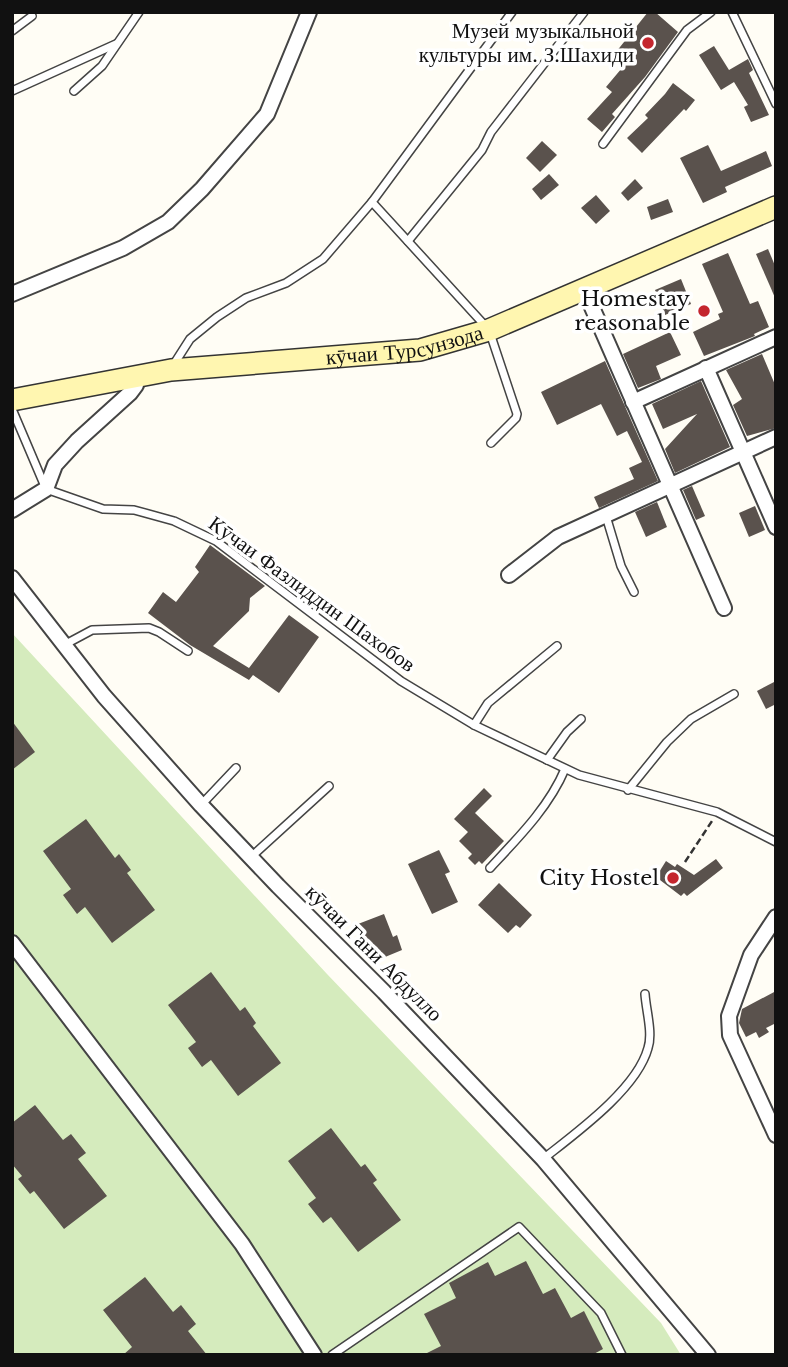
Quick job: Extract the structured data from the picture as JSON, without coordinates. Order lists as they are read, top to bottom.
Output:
{
  "streets": {
    "main road": ["кӯчаи Турсунзода"],
    "street": ["кӯчаи Гани Абдулло"],
    "lane": ["Кӯчаи Фазлиддин Шахобов"]
  },
  "places": ["Музей музыкальной культуры им. З.Шахиди", "Homestay reasonable", "City Hostel"]
}
